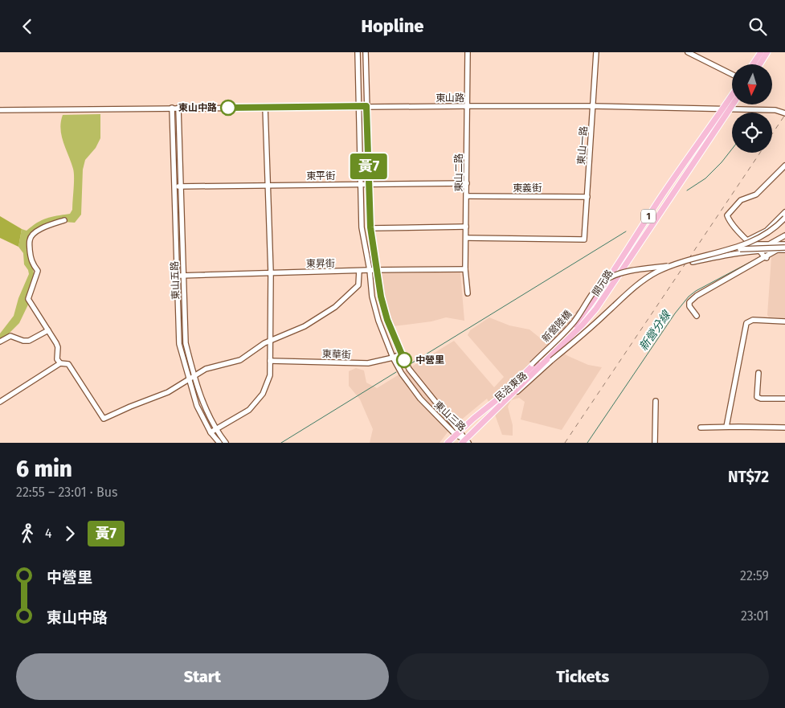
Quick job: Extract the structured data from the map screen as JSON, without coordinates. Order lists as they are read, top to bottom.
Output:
{
  "streets": {
    "main road": ["1", "開元路"],
    "street": [
      "東山路",
      "東山一路",
      "東山二路",
      "東平街",
      "東義街",
      "東昇街",
      "東山五路",
      "新營陸橋",
      "東華街",
      "民治東路",
      "東山三路"
    ]
  },
  "crossings": [
    ["東山路", "東山一路"],
    ["東山路", "東山二路"],
    ["東山路", "1"],
    ["東山路", "東山五路"],
    ["東山路", "開元路"],
    ["東山路", "東山三路"],
    ["東山一路", "東山二路"],
    ["東山一路", "東義街"],
    ["東山二路", "東平街"],
    ["東山二路", "東義街"],
    ["東山二路", "東昇街"],
    ["東平街", "東山五路"],
    ["東平街", "東山三路"],
    ["1", "開元路"],
    ["東昇街", "東山五路"],
    ["東昇街", "東山三路"],
    ["開元路", "新營陸橋"],
    ["開元路", "民治東路"],
    ["開元路", "東山三路"],
    ["新營陸橋", "民治東路"],
    ["東華街", "東山三路"]
  ],
  "water": ["新營分線"],
  "places": ["東山中路", "中營里"],
  "lines": ["bus line 黃7"],
  "north": "bottom",
  "page": {
    "header": "Hopline",
    "on_map": "黃7",
    "heading": ["6 min", "22:55 – 23:01 · Bus", "NT$72"],
    "legs": ["4", "黃7"],
    "list": [
      {
        "name": "中營里",
        "value": "22:59"
      },
      {
        "name": "東山中路",
        "value": "23:01"
      }
    ],
    "buttons": ["Start", "Tickets"]
  }
}
